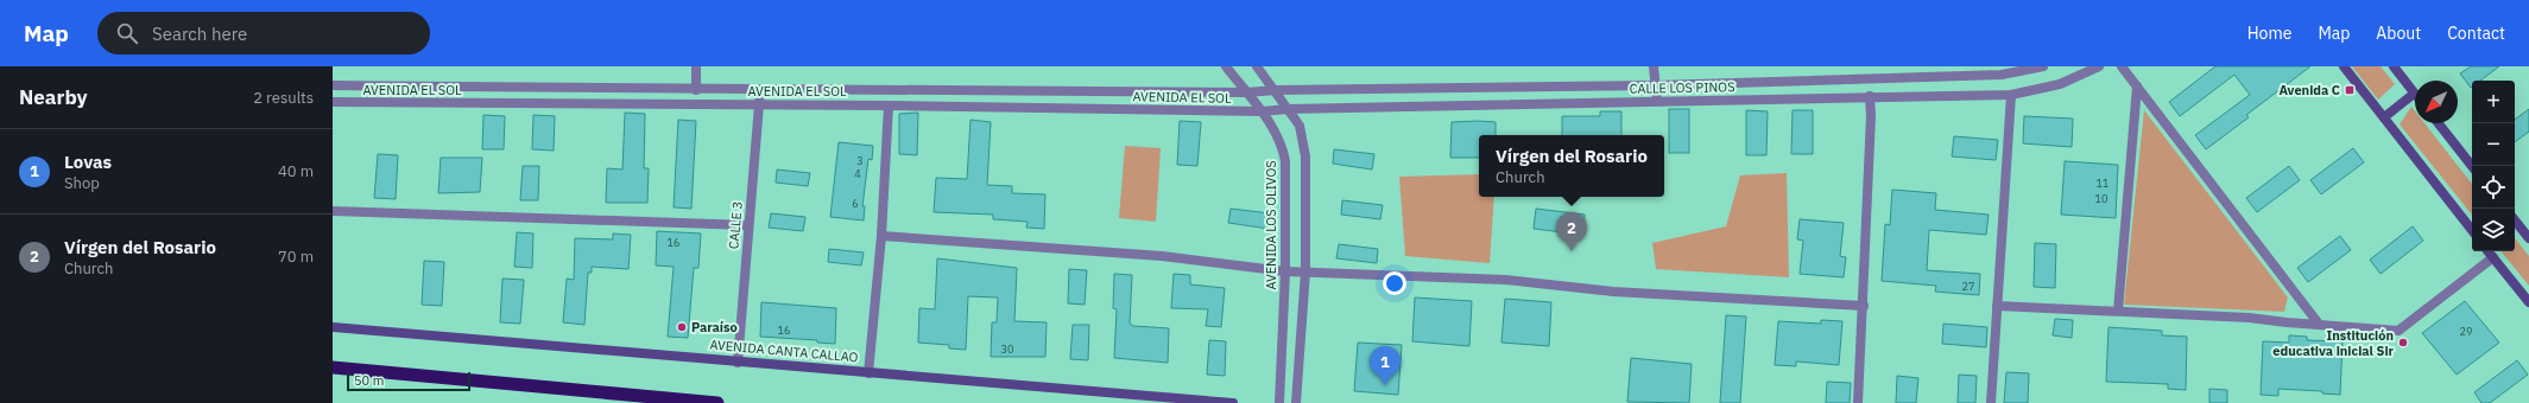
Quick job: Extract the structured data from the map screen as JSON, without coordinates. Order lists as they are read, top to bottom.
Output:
{
  "streets": {
    "main road": ["AVENIDA CANTA CALLAO"],
    "street": [
      "CALLE LOS PINOS",
      "AVENIDA EL SOL",
      "CALLE 3",
      "AVENIDA LOS OLIVOS"
    ]
  },
  "crossings": [
    ["CALLE LOS PINOS", "AVENIDA EL SOL"],
    ["CALLE LOS PINOS", "AVENIDA LOS OLIVOS"],
    ["AVENIDA EL SOL", "CALLE 3"],
    ["AVENIDA EL SOL", "AVENIDA LOS OLIVOS"],
    ["CALLE 3", "AVENIDA CANTA CALLAO"]
  ],
  "places": {
    "transit": ["Avenida C"],
    "other": ["Paraíso", "Institución educativa inicial Sir"]
  },
  "house_numbers": [
    "3",
    "4",
    "11",
    "10",
    "6",
    "16",
    "27",
    "16",
    "29",
    "30"
  ],
  "scale_bar": "50 m",
  "north": "bottom left",
  "page": {
    "header": "Map",
    "search": "Search here",
    "nav": [
      "Home",
      "Map",
      "About",
      "Contact"
    ],
    "heading": ["Nearby", "2 results"],
    "map_buttons": ["+", "−"],
    "list": [
      {
        "mark": "1",
        "name": "Lovas",
        "note": "Shop",
        "value": "40 m"
      },
      {
        "mark": "2",
        "name": "Vírgen del Rosario",
        "note": "Church",
        "value": "70 m"
      }
    ],
    "popup": ["Vírgen del Rosario", "Church"],
    "pins": ["2", "1"],
    "scale": "50 m"
  }
}
